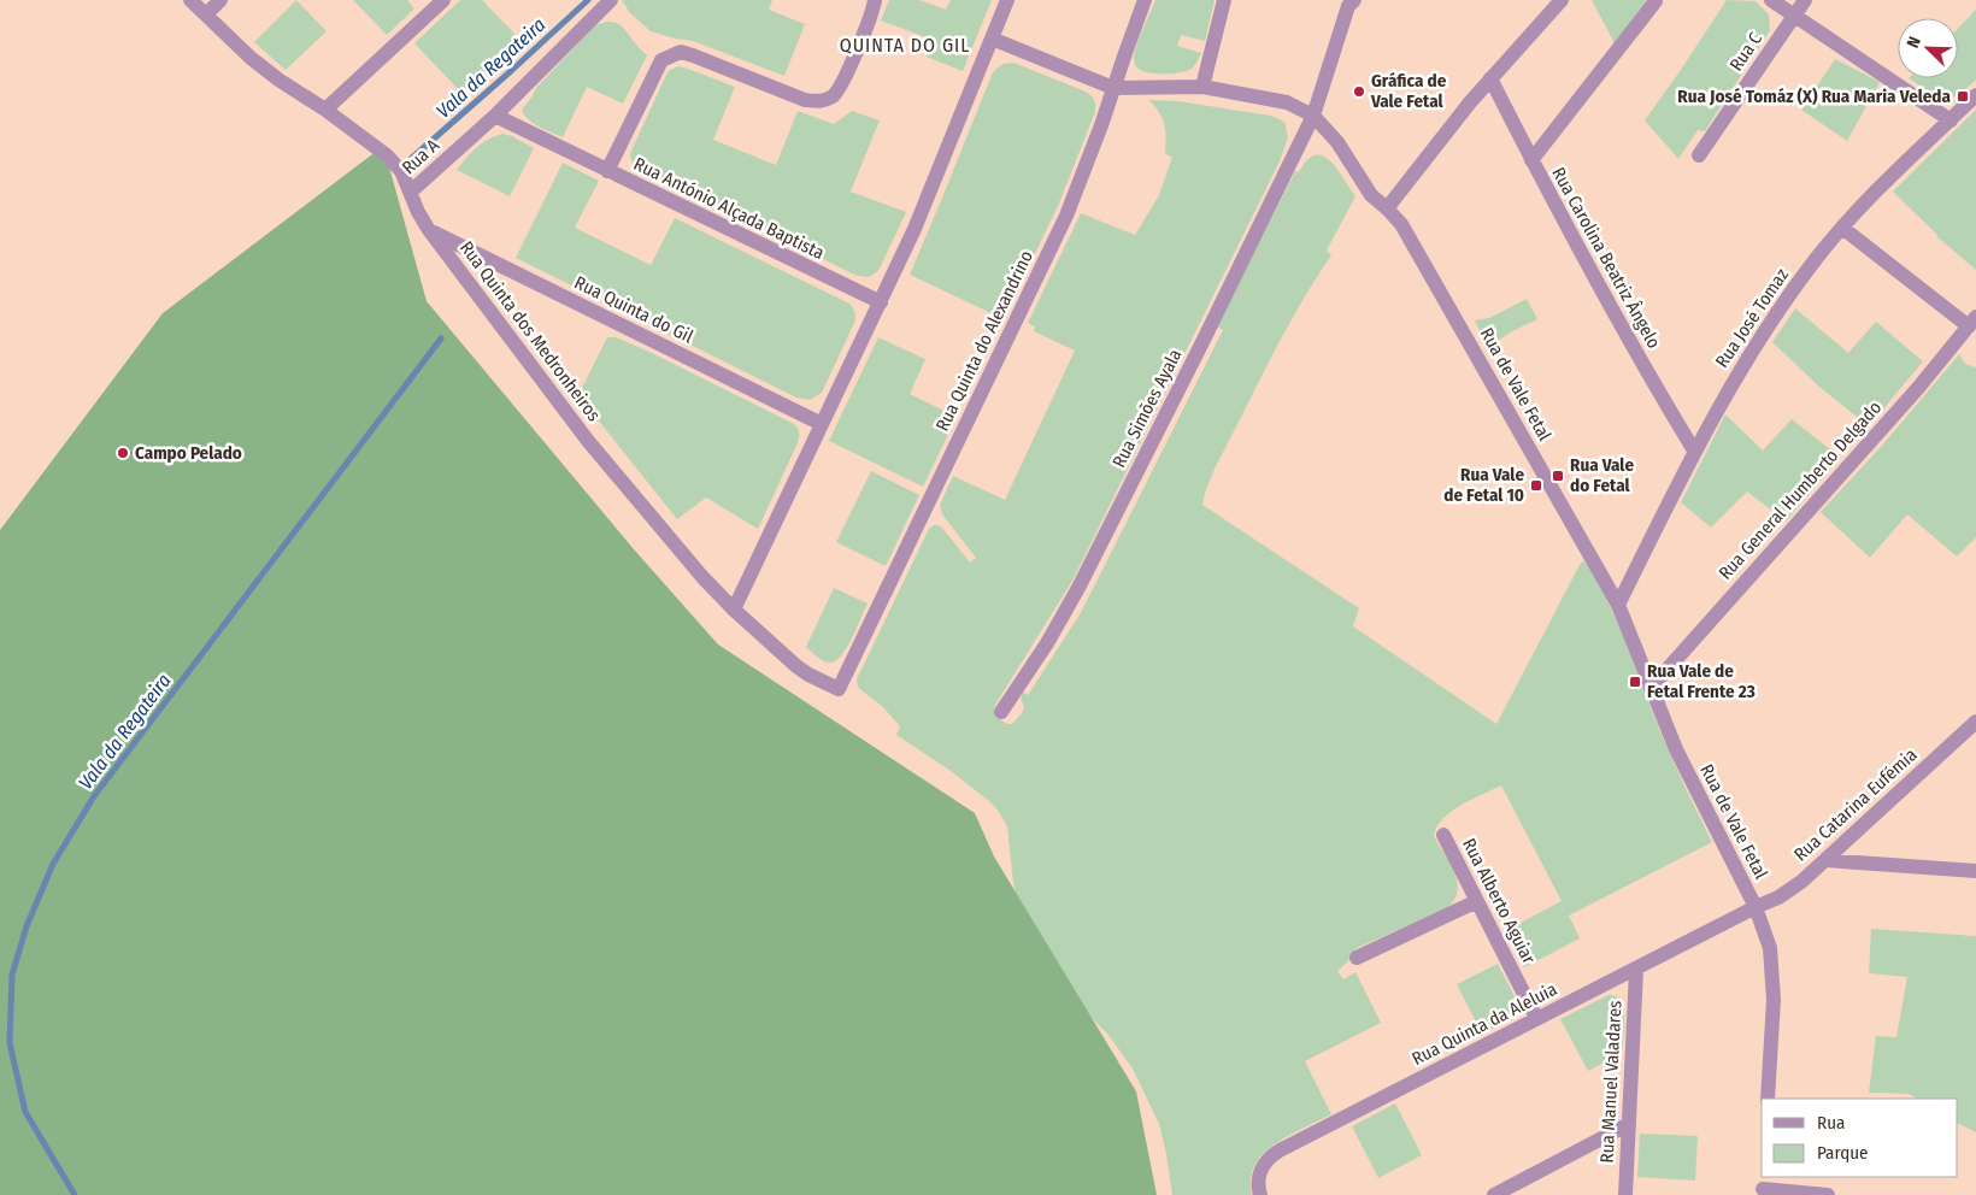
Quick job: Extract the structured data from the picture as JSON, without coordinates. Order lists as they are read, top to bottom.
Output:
{
  "streets": {
    "street": [
      "Rua C",
      "Rua A",
      "Rua António Alçada Baptista",
      "Rua Carolina Beatriz Ângelo",
      "Rua Quinta do Gil",
      "Rua José Tomaz",
      "Rua Quinta dos Medronheiros",
      "Rua Quinta do Alexandrino",
      "Rua de Vale Fetal",
      "Rua Simões Ayala",
      "Rua General Humberto Delgado",
      "Rua Catarina Eufémia",
      "Rua Alberto Aguiar",
      "Rua Quinta da Aleluia",
      "Rua Manuel Valadares"
    ]
  },
  "crossings": [
    ["Rua A", "Rua Quinta dos Medronheiros"],
    ["Rua Carolina Beatriz Ângelo", "Rua José Tomaz"],
    ["Rua Quinta do Gil", "Rua Quinta dos Medronheiros"],
    ["Rua José Tomaz", "Rua de Vale Fetal"],
    ["Rua Quinta dos Medronheiros", "Rua Quinta do Alexandrino"],
    ["Rua de Vale Fetal", "Rua Simões Ayala"],
    ["Rua de Vale Fetal", "Rua General Humberto Delgado"],
    ["Rua de Vale Fetal", "Rua Catarina Eufémia"],
    ["Rua de Vale Fetal", "Rua Quinta da Aleluia"],
    ["Rua Catarina Eufémia", "Rua Quinta da Aleluia"],
    ["Rua Alberto Aguiar", "Rua Quinta da Aleluia"],
    ["Rua Quinta da Aleluia", "Rua Manuel Valadares"]
  ],
  "districts": ["QUINTA DO GIL"],
  "water": ["Vala da Regateira"],
  "places": {
    "other": ["Gráfica de Vale Fetal", "Campo Pelado"],
    "transit": [
      "Rua José Tomáz (X) Rua Maria Veleda",
      "Rua Vale do Fetal",
      "Rua Vale de Fetal 10",
      "Rua Vale de Fetal Frente 23"
    ]
  },
  "legend": ["Rua", "Parque"],
  "north": "top left"
}
